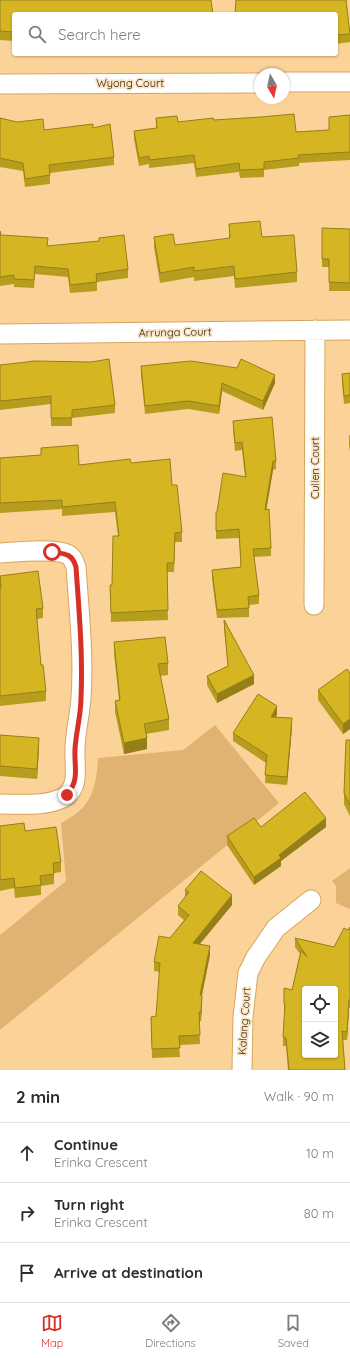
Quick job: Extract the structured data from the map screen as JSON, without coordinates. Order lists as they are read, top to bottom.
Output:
{
  "streets": {
    "street": [
      "Wyong Court",
      "Arrunga Court",
      "Cullen Court",
      "Kalang Court"
    ]
  },
  "crossings": [
    ["Arrunga Court", "Cullen Court"]
  ],
  "north": "bottom",
  "page": {
    "search": "Search here",
    "heading": ["2 min", "Walk · 90 m"],
    "list": [
      ["Continue", "Erinka Crescent", "10 m"],
      ["Turn right", "Erinka Crescent", "80 m"],
      "Arrive at destination"
    ],
    "nav": ["Map", "Directions", "Saved"]
  }
}
